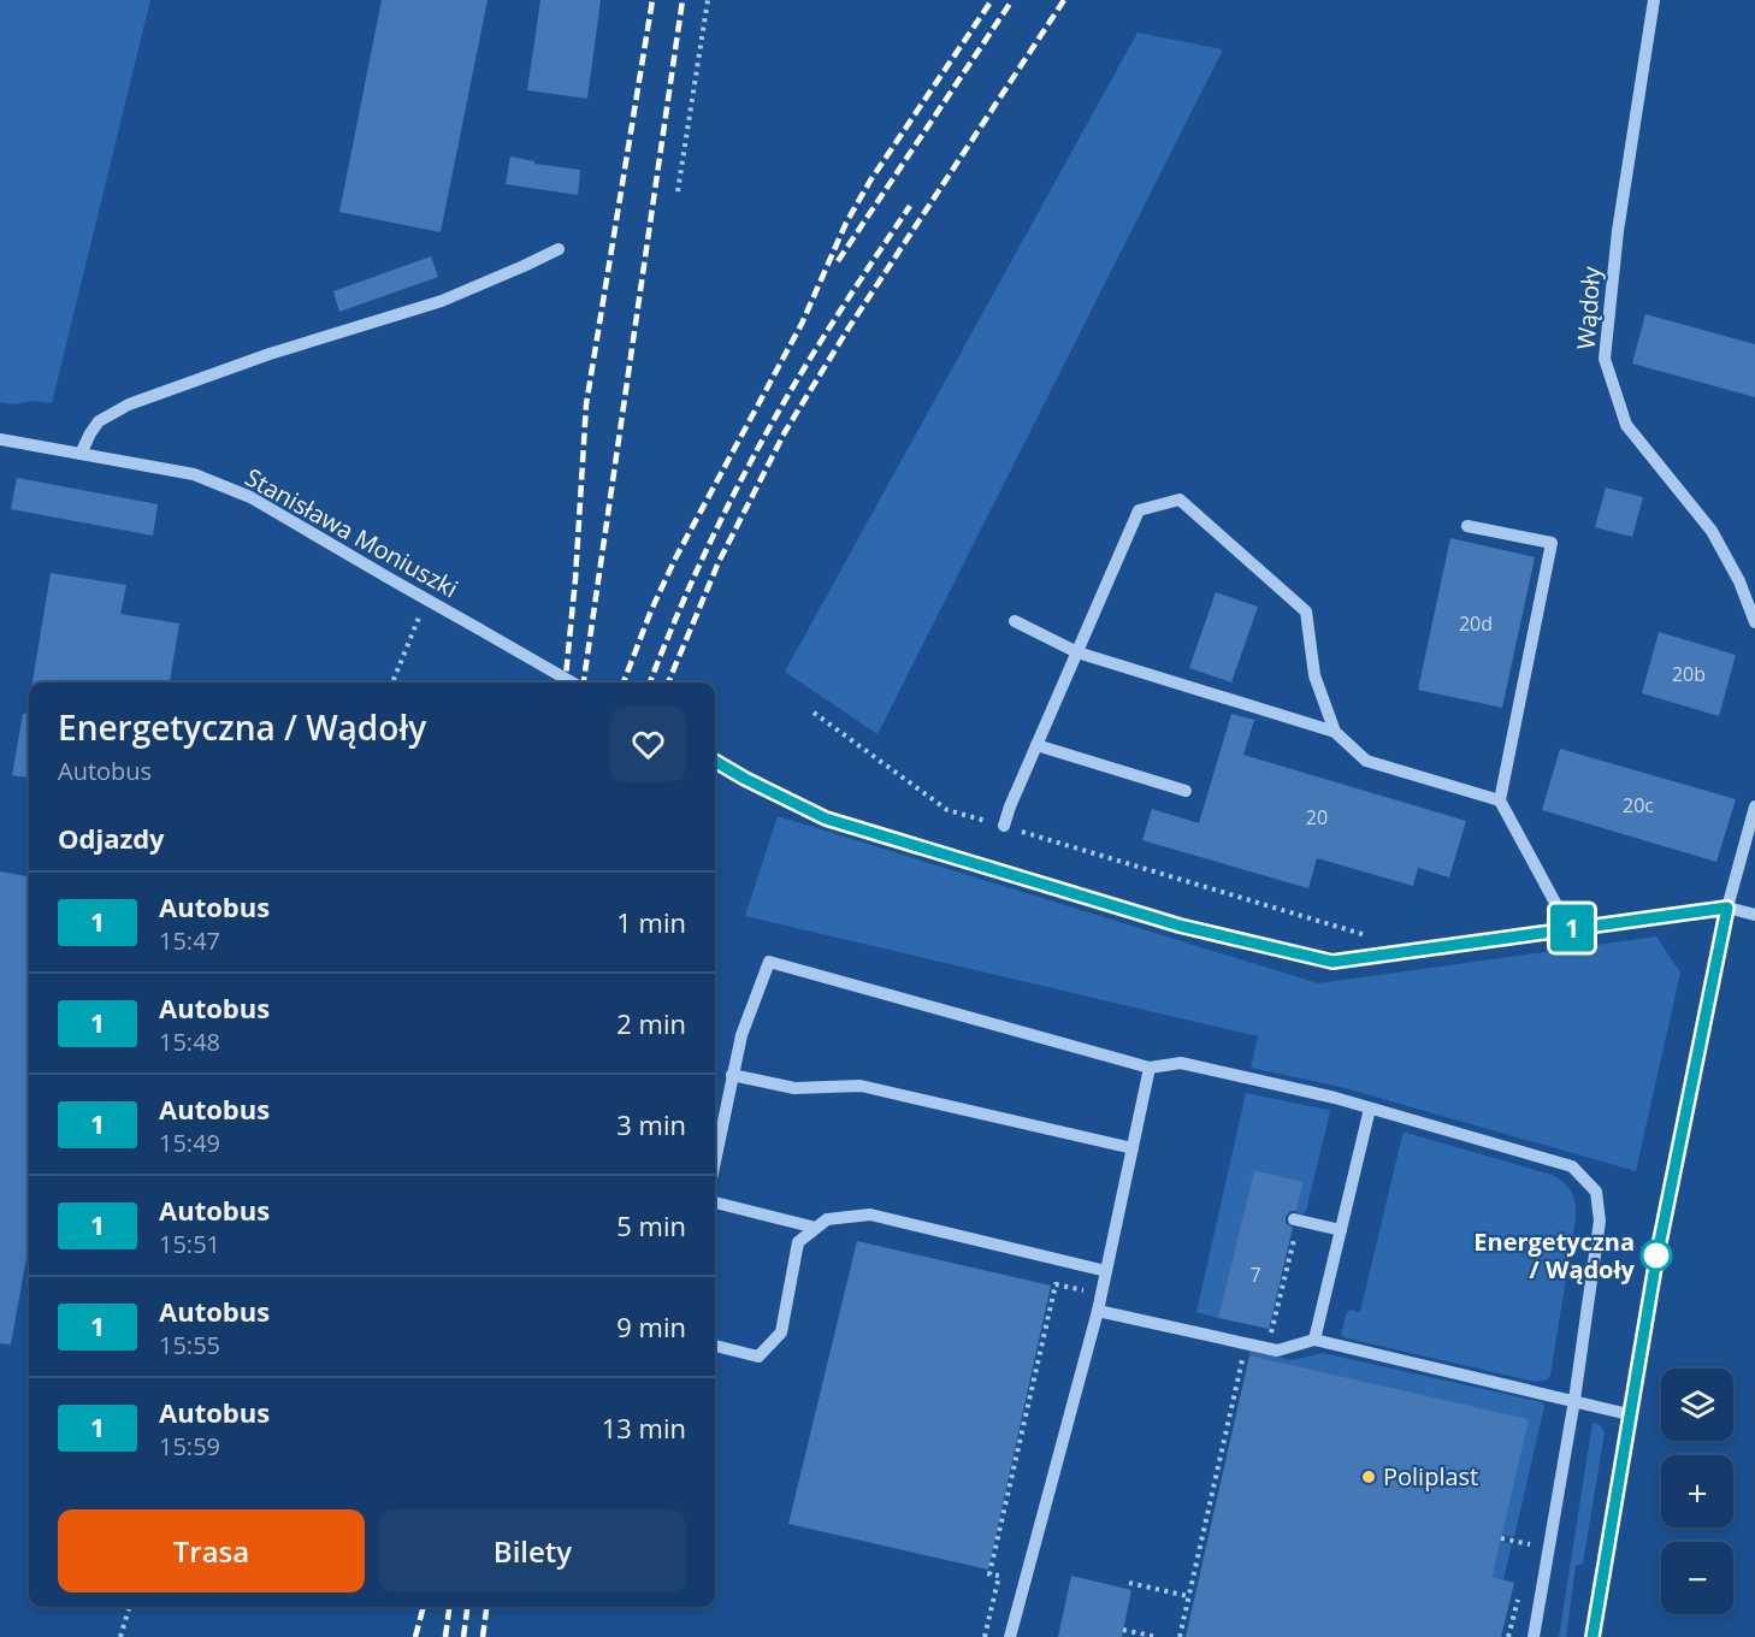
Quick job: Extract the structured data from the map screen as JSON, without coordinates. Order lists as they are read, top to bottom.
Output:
{
  "streets": {
    "street": ["Wądoły", "Stanisława Moniuszki"]
  },
  "places": ["Energetyczna / Wądoły", "Poliplast"],
  "lines": ["bus line 1"],
  "house_numbers": [
    "20d",
    "20b",
    "20c",
    "20",
    "7"
  ],
  "page": {
    "on_map": "1",
    "heading": [
      ["Energetyczna / Wądoły", "Autobus"],
      "Odjazdy"
    ],
    "list": [
      {
        "mark": "1",
        "name": "Autobus",
        "note": "15:47",
        "value": "1 min"
      },
      {
        "mark": "1",
        "name": "Autobus",
        "note": "15:48",
        "value": "2 min"
      },
      {
        "mark": "1",
        "name": "Autobus",
        "note": "15:49",
        "value": "3 min"
      },
      {
        "mark": "1",
        "name": "Autobus",
        "note": "15:51",
        "value": "5 min"
      },
      {
        "mark": "1",
        "name": "Autobus",
        "note": "15:55",
        "value": "9 min"
      },
      {
        "mark": "1",
        "name": "Autobus",
        "note": "15:59",
        "value": "13 min"
      }
    ],
    "map_buttons": ["+", "−"],
    "buttons": ["Trasa", "Bilety"]
  }
}
